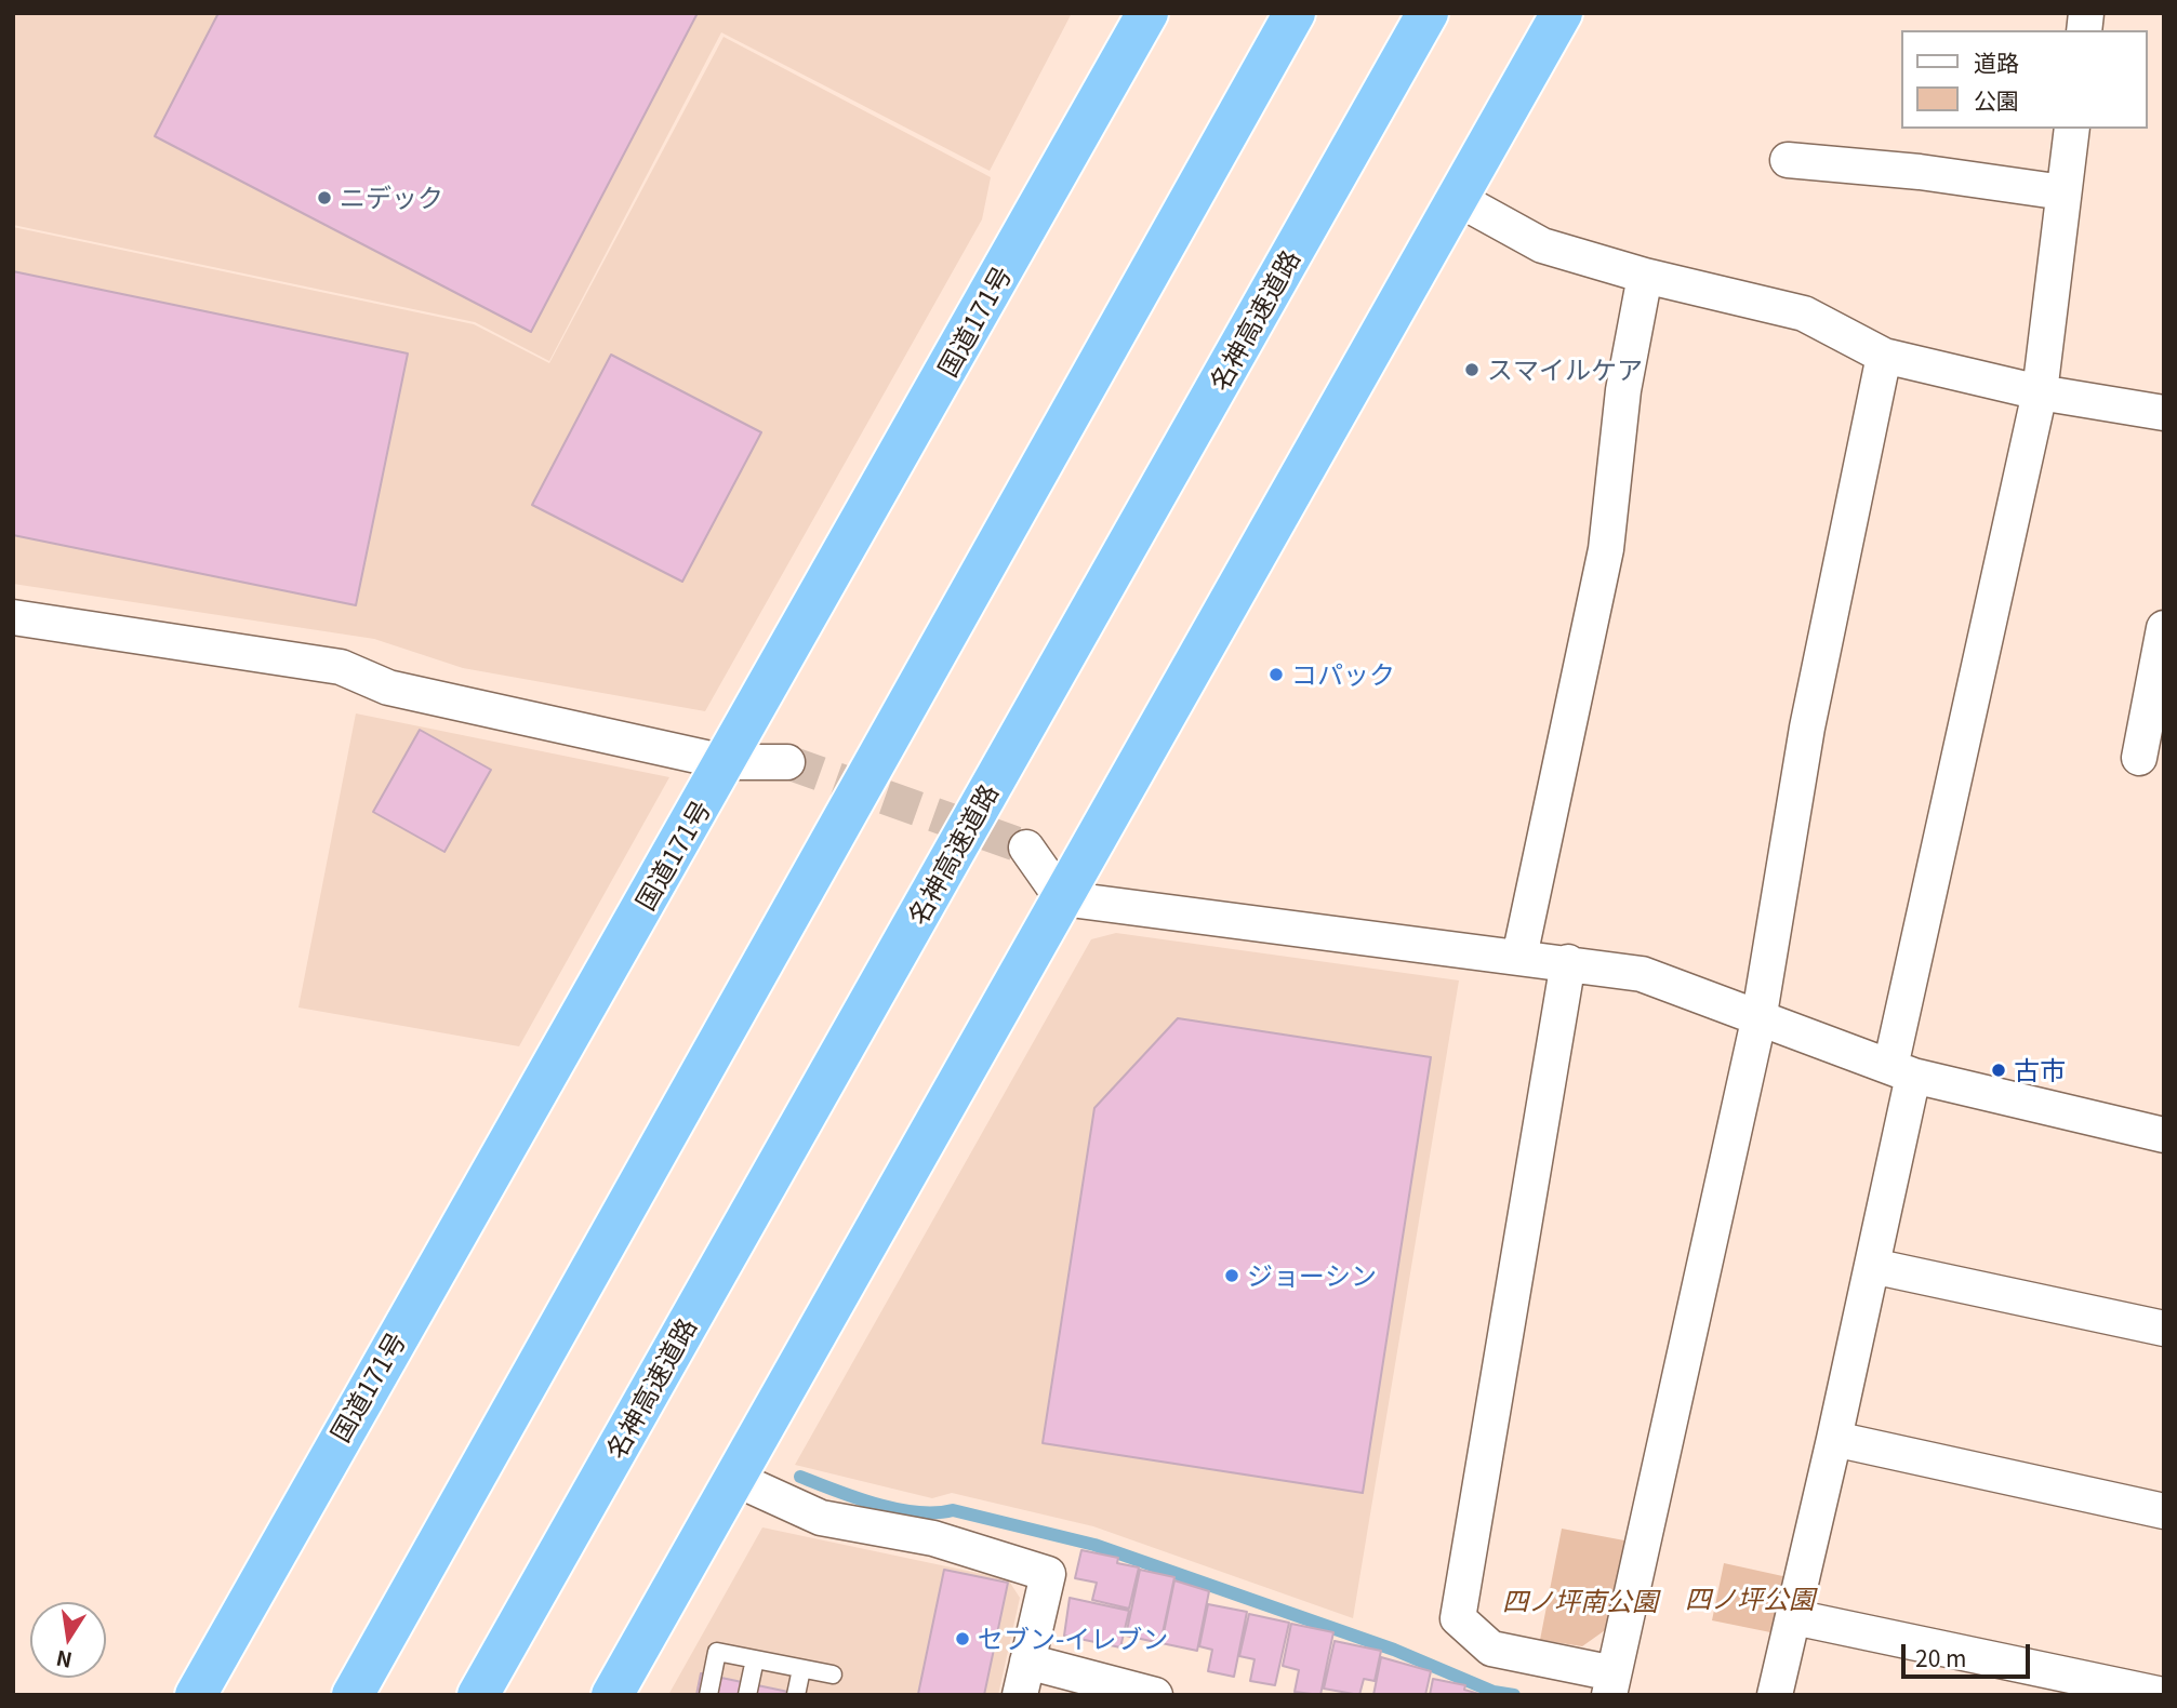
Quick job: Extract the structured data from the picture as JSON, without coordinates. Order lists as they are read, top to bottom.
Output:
{
  "streets": {
    "highway": ["名神高速道路", "国道171号"]
  },
  "parks": ["四ノ坪公園", "四ノ坪南公園"],
  "places": [
    "ニデック",
    "スマイルケア",
    "コパック",
    "古市",
    "ジョーシン",
    "セブン-イレブン"
  ],
  "legend": ["道路", "公園"],
  "scale_bar": "20 m",
  "north": "bottom"
}
